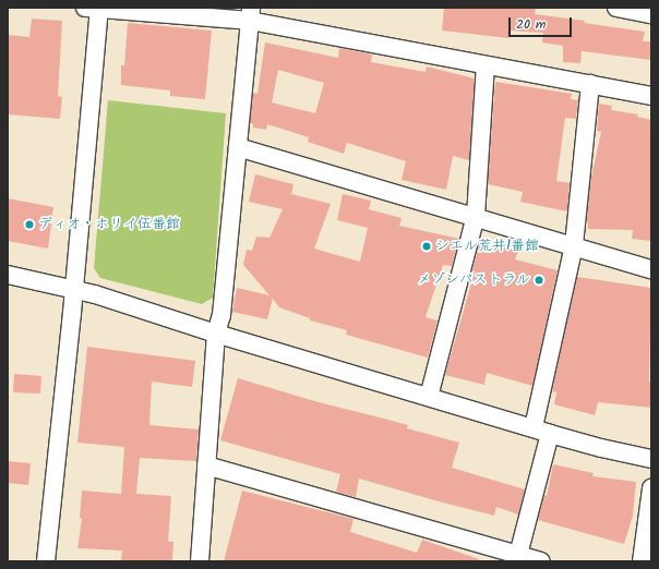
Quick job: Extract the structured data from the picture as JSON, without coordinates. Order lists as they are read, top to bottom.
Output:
{
  "places": ["ディオ・ホリイ伍番館", "シエル荒井1番館", "メゾンパストラル"],
  "scale_bar": "20 m"
}
